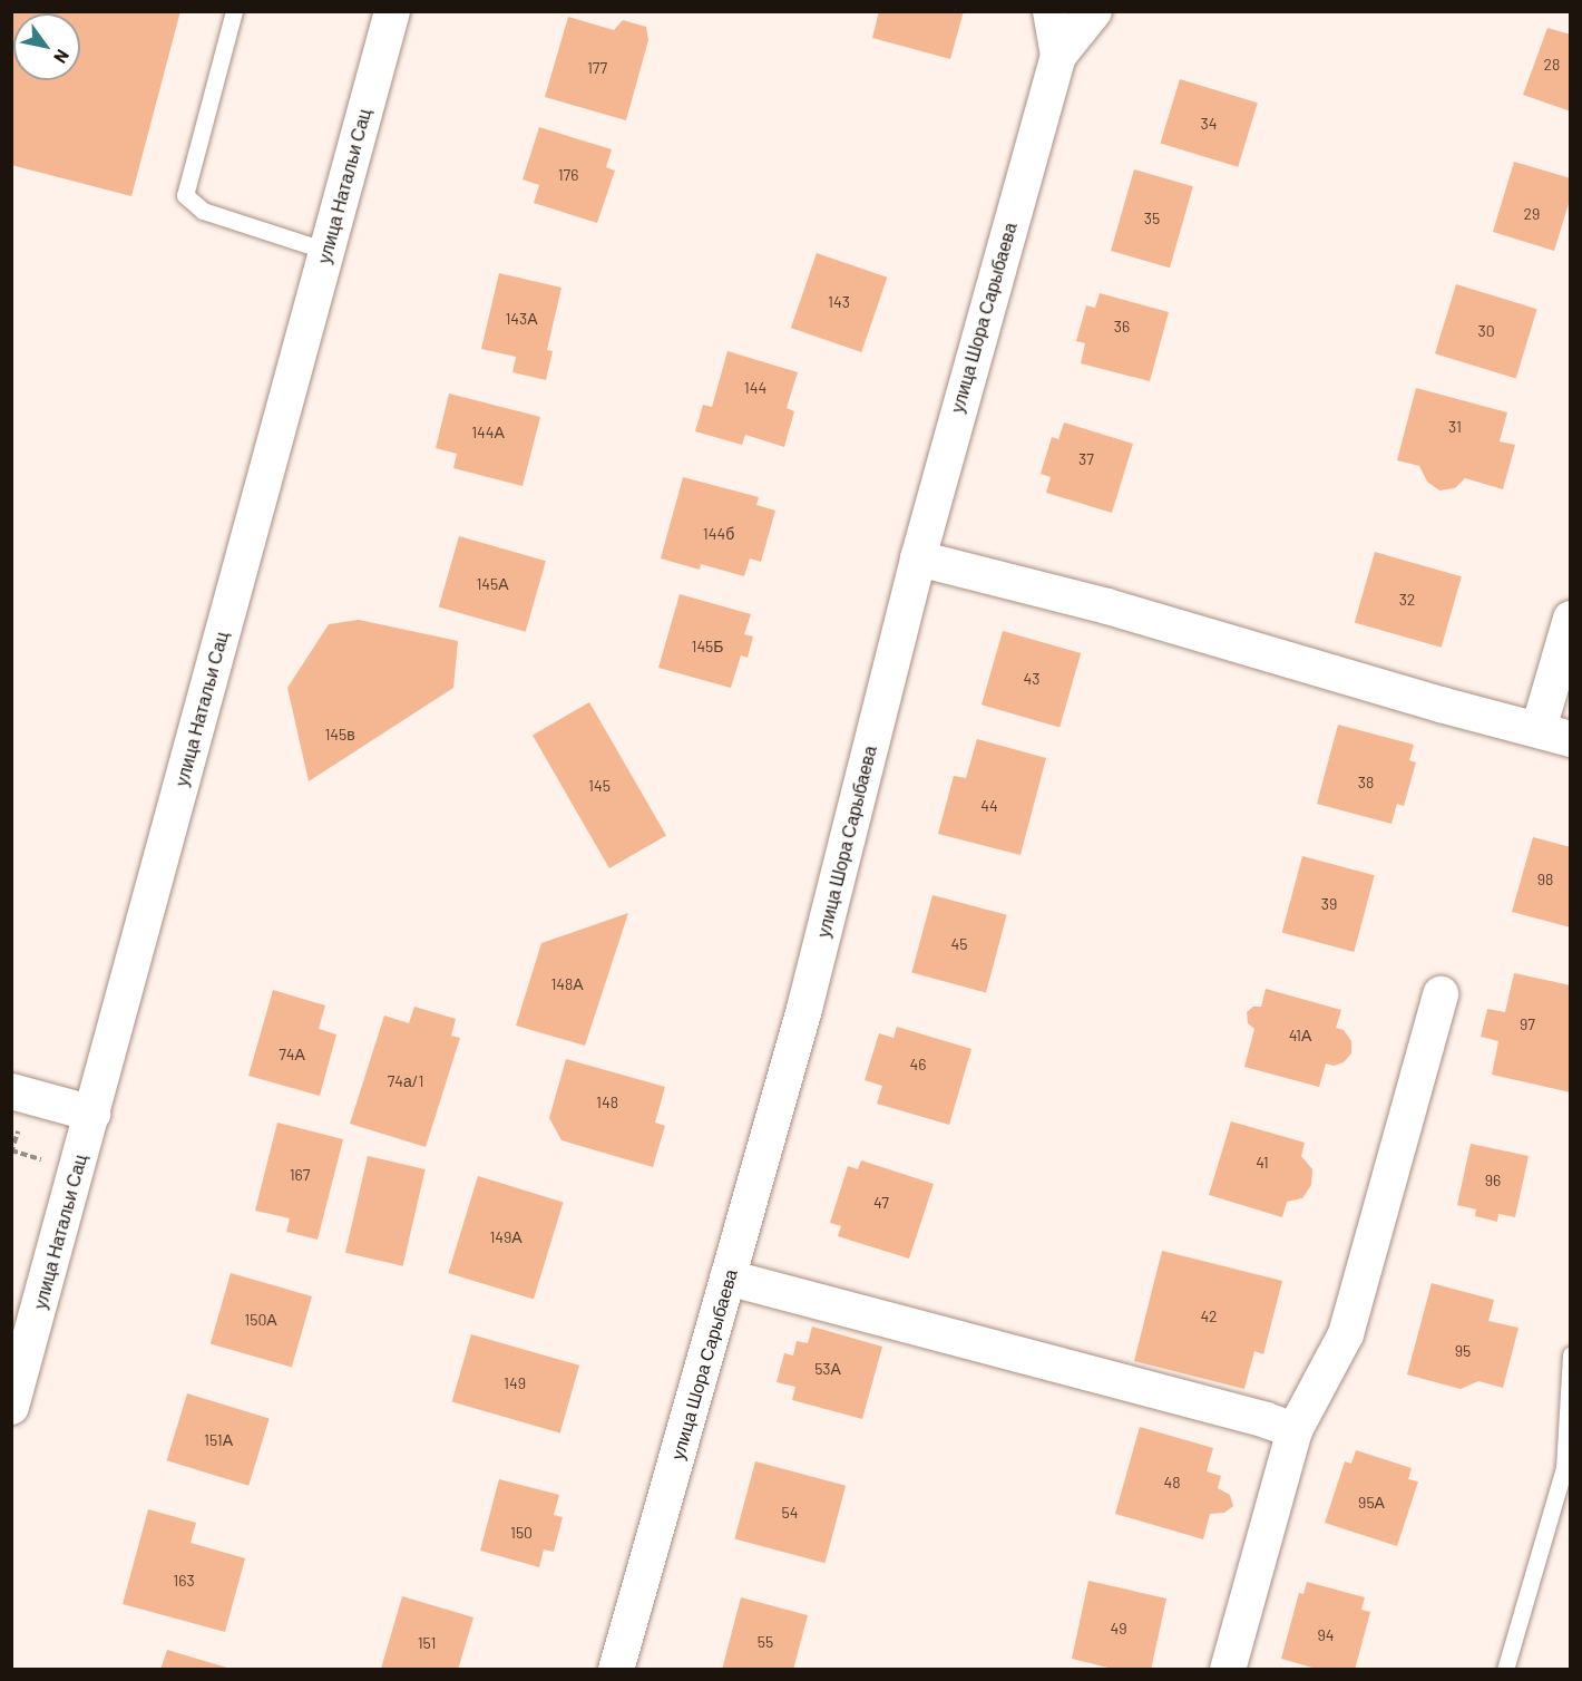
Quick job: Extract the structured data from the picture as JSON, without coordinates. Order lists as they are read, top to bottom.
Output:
{
  "streets": {
    "street": ["улица Натальи Сац", "улица Шора Сарыбаева"]
  },
  "house_numbers": [
    "28",
    "177",
    "34",
    "176",
    "29",
    "35",
    "143",
    "143А",
    "36",
    "30",
    "144",
    "31",
    "144А",
    "37",
    "144б",
    "145А",
    "32",
    "145Б",
    "43",
    "145в",
    "38",
    "145",
    "44",
    "98",
    "39",
    "45",
    "148А",
    "97",
    "41А",
    "74А",
    "46",
    "74а/1",
    "148",
    "41",
    "167",
    "96",
    "47",
    "149А",
    "42",
    "150А",
    "95",
    "53А",
    "149",
    "151А",
    "48",
    "95А",
    "54",
    "150",
    "163",
    "49",
    "94",
    "55",
    "151"
  ],
  "north": "bottom right"
}
